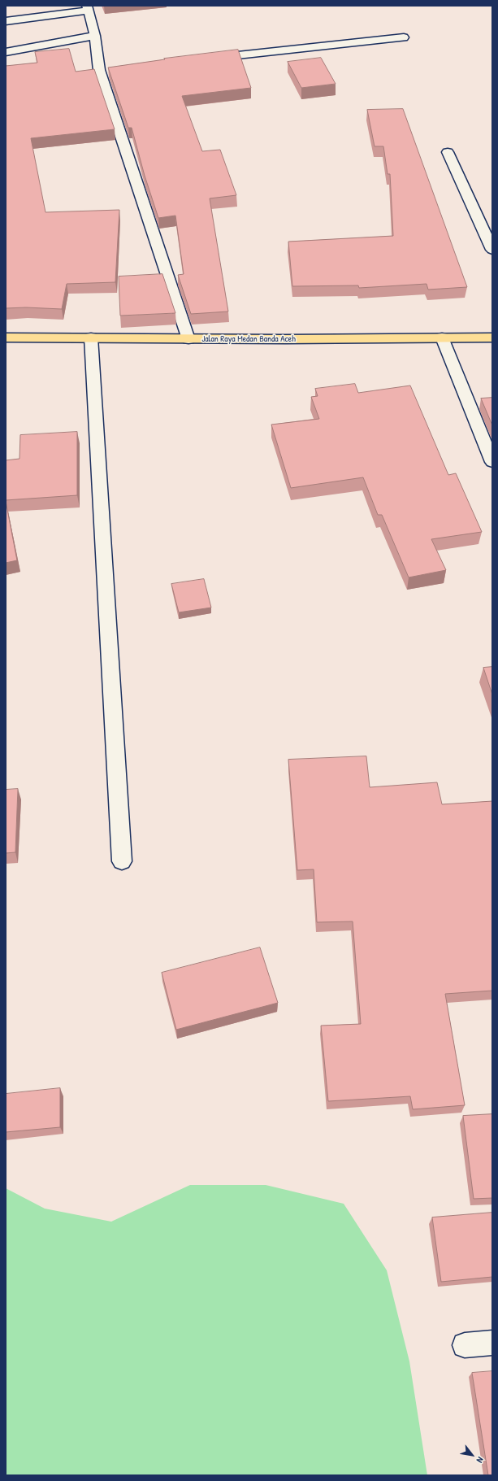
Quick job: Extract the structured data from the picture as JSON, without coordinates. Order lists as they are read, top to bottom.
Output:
{
  "streets": {
    "highway": ["Jalan Raya Medan Banda Aceh"]
  },
  "north": "bottom right"
}
